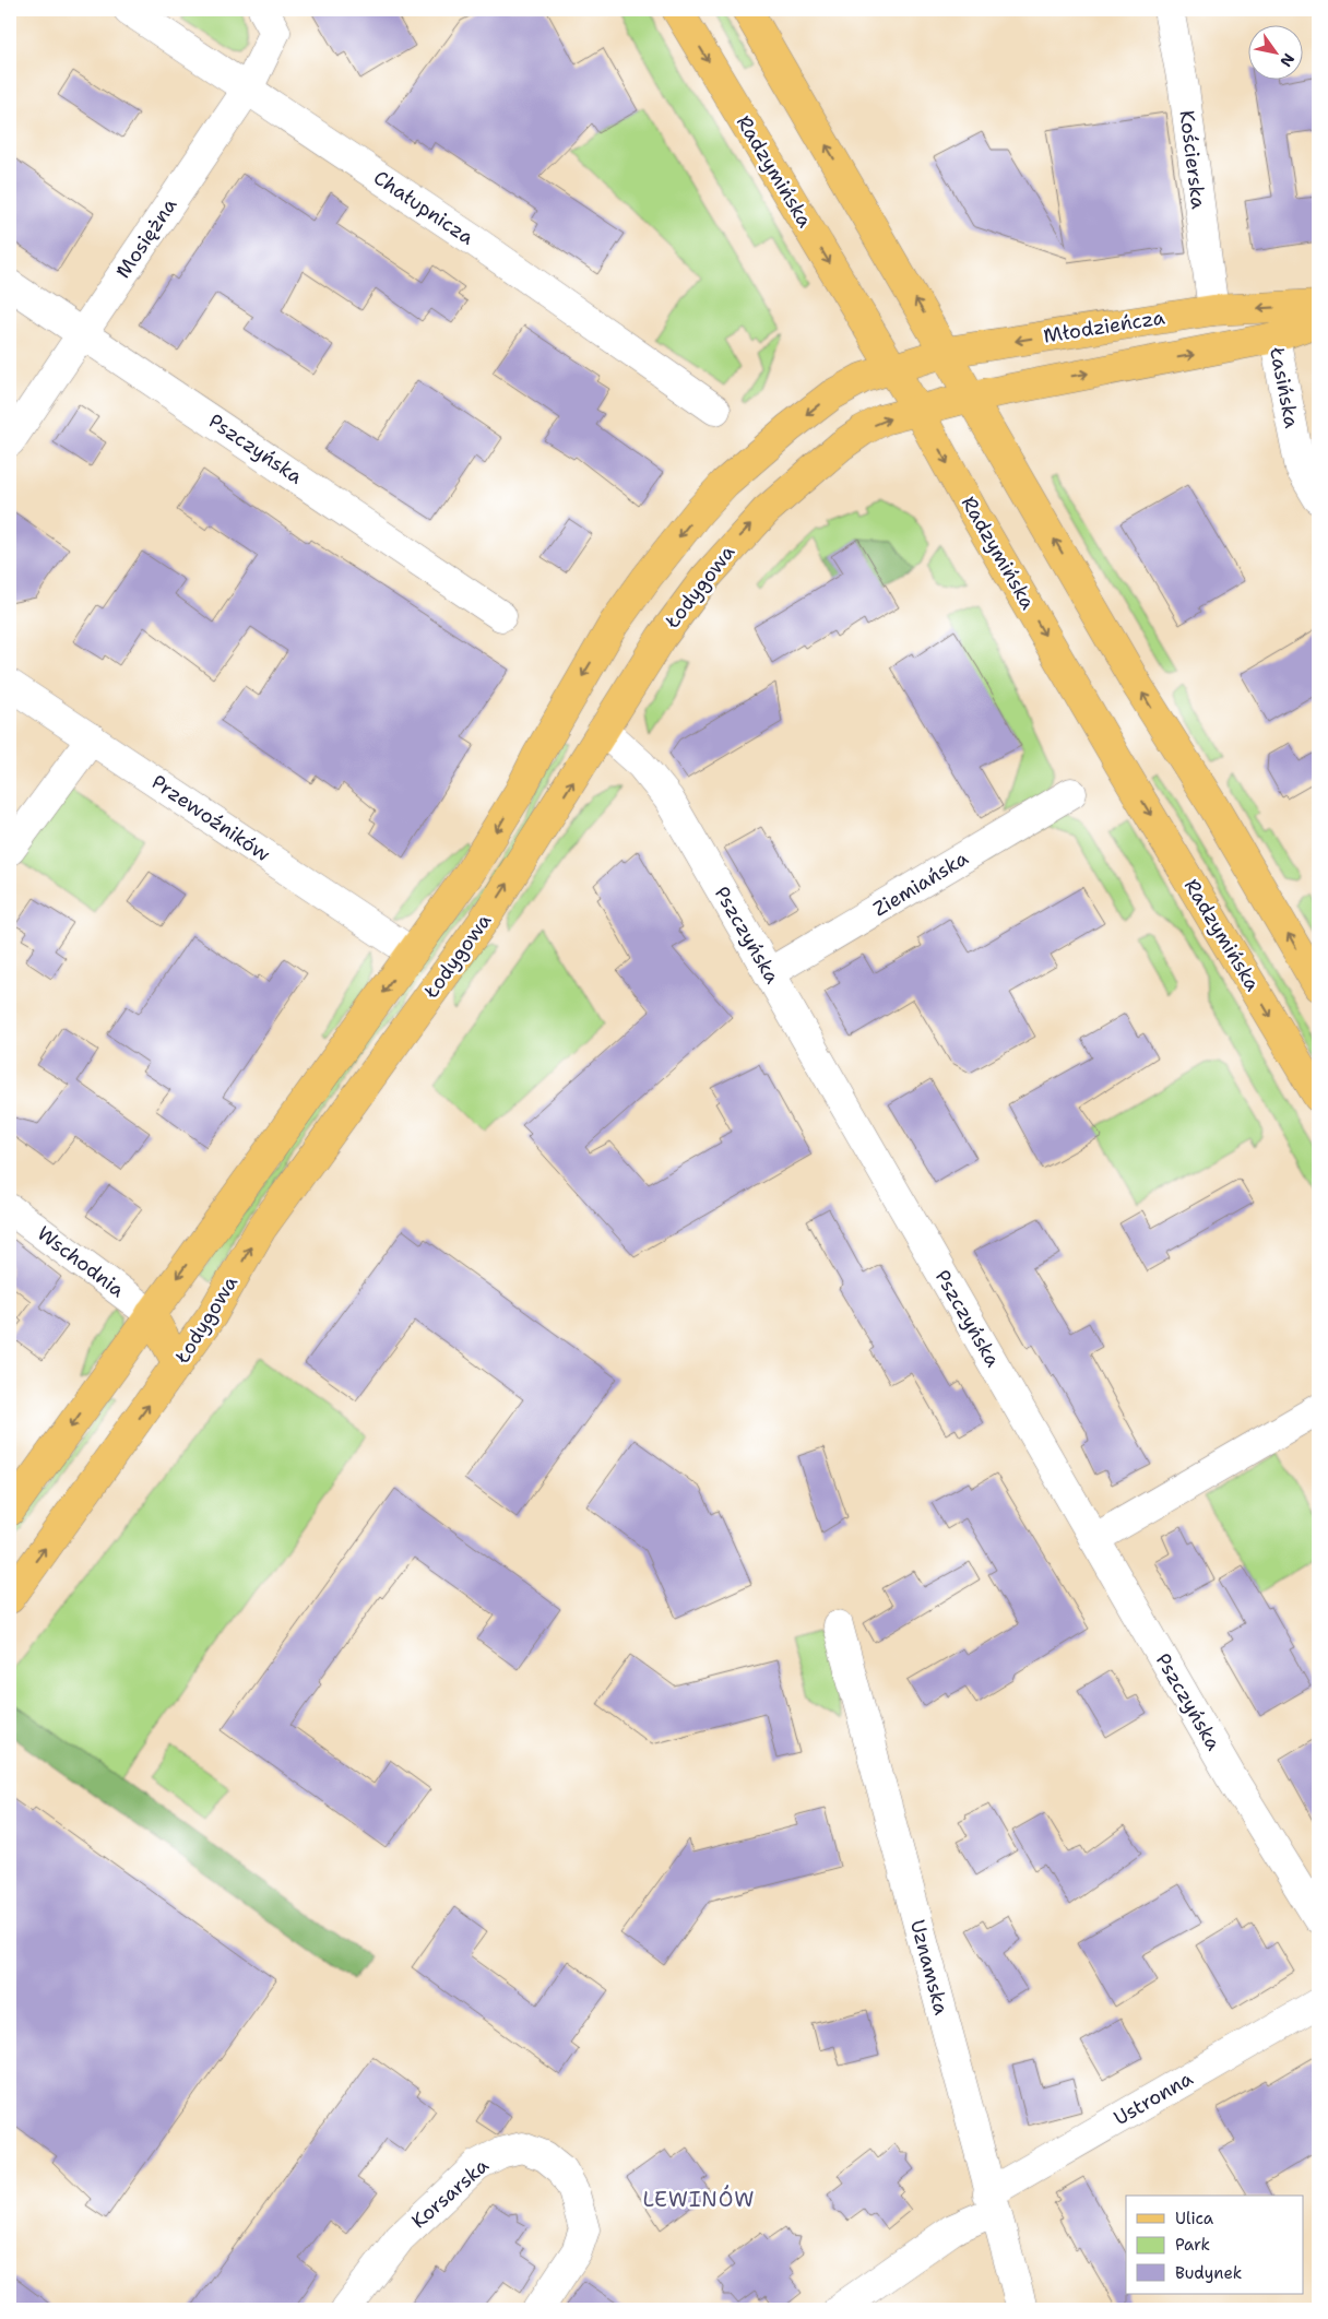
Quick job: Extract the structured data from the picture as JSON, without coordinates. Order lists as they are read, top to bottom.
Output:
{
  "streets": {
    "main road": ["Radzymińska", "Młodzieńcza", "Łodygowa"],
    "street": [
      "Kościerska",
      "Chałupnicza",
      "Mosiężna",
      "Łasińska",
      "Pszczyńska",
      "Przewoźników",
      "Ziemiańska",
      "Wschodnia",
      "Uznamska",
      "Ustronna",
      "Korsarska"
    ]
  },
  "crossings": [
    ["Kościerska", "Młodzieńcza"],
    ["Radzymińska", "Młodzieńcza"],
    ["Radzymińska", "Łodygowa"],
    ["Chałupnicza", "Mosiężna"],
    ["Mosiężna", "Pszczyńska"],
    ["Młodzieńcza", "Łodygowa"],
    ["Pszczyńska", "Łodygowa"],
    ["Pszczyńska", "Ziemiańska"],
    ["Łodygowa", "Przewoźników"],
    ["Łodygowa", "Wschodnia"],
    ["Uznamska", "Ustronna"]
  ],
  "districts": ["LEWINÓW"],
  "legend": ["Ulica", "Park", "Budynek"],
  "north": "bottom right"
}
